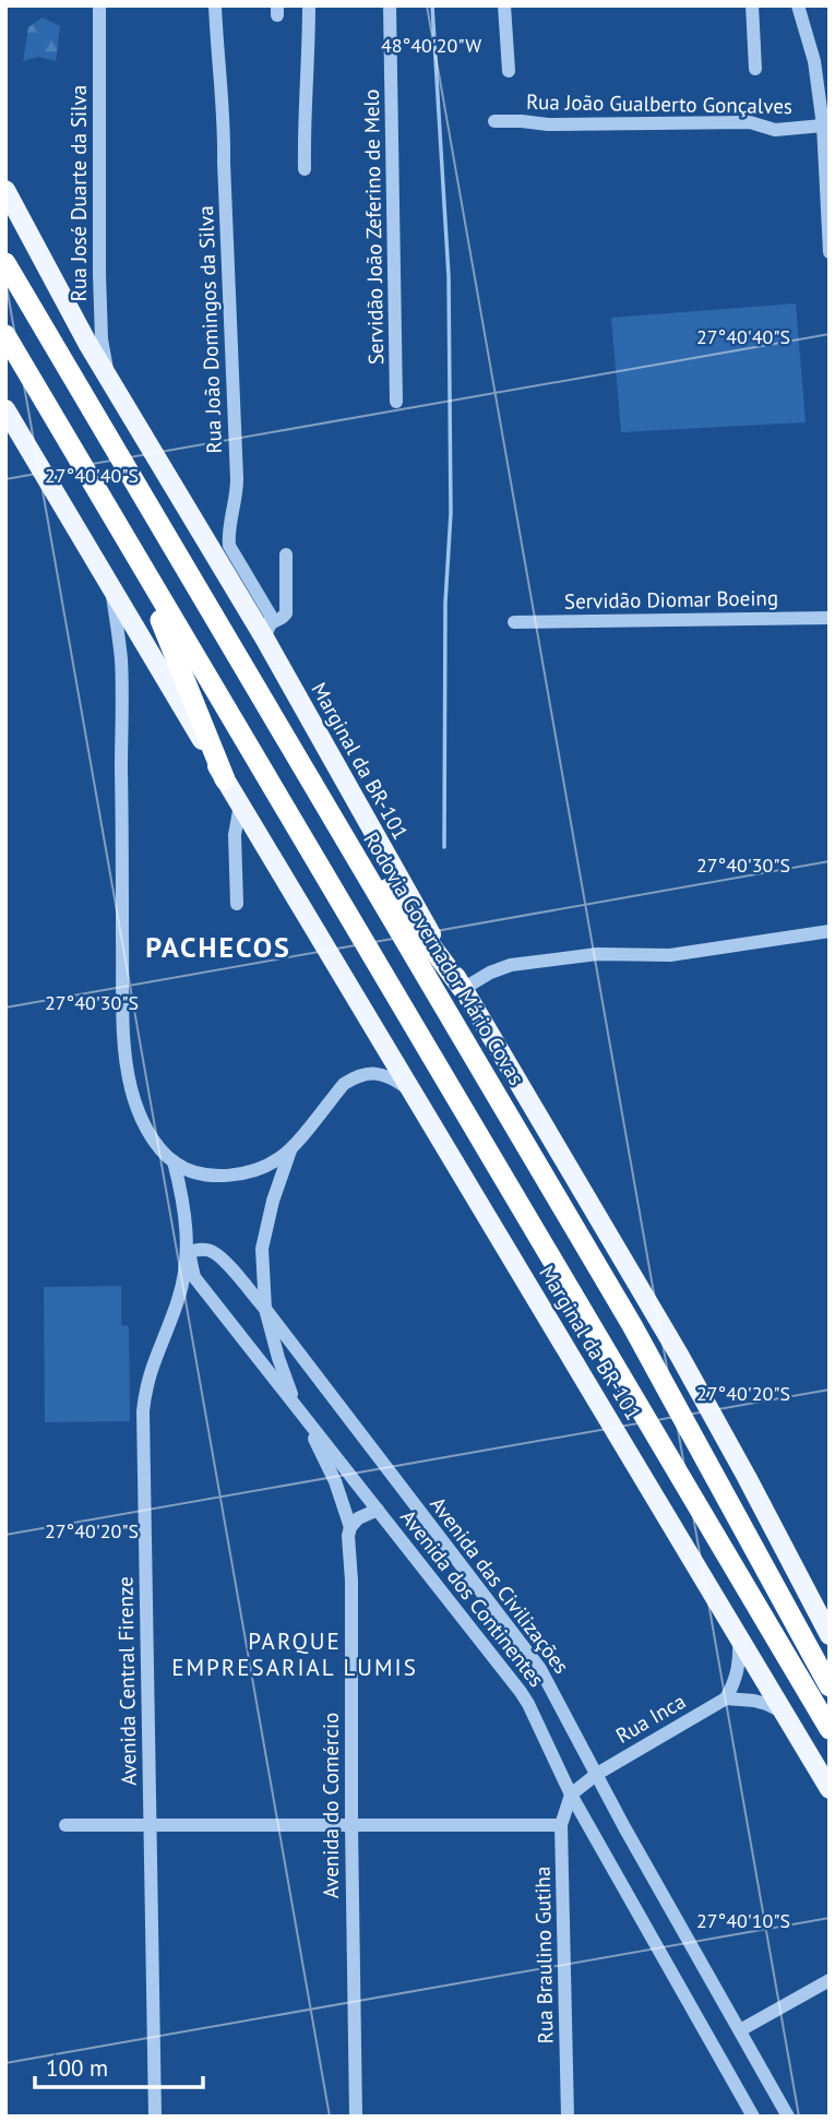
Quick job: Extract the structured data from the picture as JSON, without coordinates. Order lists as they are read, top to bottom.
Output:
{
  "streets": {
    "highway": ["Rodovia Governador Mário Covas"],
    "main road": ["Marginal da BR-101"],
    "street": [
      "Rua João Gualberto Gonçalves",
      "Rua José Duarte da Silva",
      "Servidão João Zeferino de Melo",
      "Rua João Domingos da Silva",
      "Servidão Diomar Boeing",
      "Avenida das Civilizações",
      "Avenida dos Continentes",
      "Avenida Central Firenze",
      "Rua Inca",
      "Avenida do Comércio",
      "Rua Braulino Gutiha"
    ]
  },
  "crossings": [
    ["Rua José Duarte da Silva", "Marginal da BR-101"],
    ["Rua João Domingos da Silva", "Marginal da BR-101"],
    ["Avenida das Civilizações", "Avenida dos Continentes"],
    ["Avenida das Civilizações", "Avenida Central Firenze"],
    ["Avenida das Civilizações", "Rua Inca"],
    ["Avenida dos Continentes", "Avenida Central Firenze"],
    ["Avenida dos Continentes", "Rua Inca"],
    ["Avenida dos Continentes", "Avenida do Comércio"],
    ["Avenida dos Continentes", "Rua Braulino Gutiha"],
    ["Rua Inca", "Rua Braulino Gutiha"]
  ],
  "districts": ["PACHECOS", "PARQUE EMPRESARIAL LUMIS"],
  "scale_bar": "100 m",
  "coordinates": [
    "48°40'20\"W",
    "27°40'40\"S",
    "27°40'30\"S",
    "27°40'20\"S",
    "27°40'10\"S"
  ]
}
